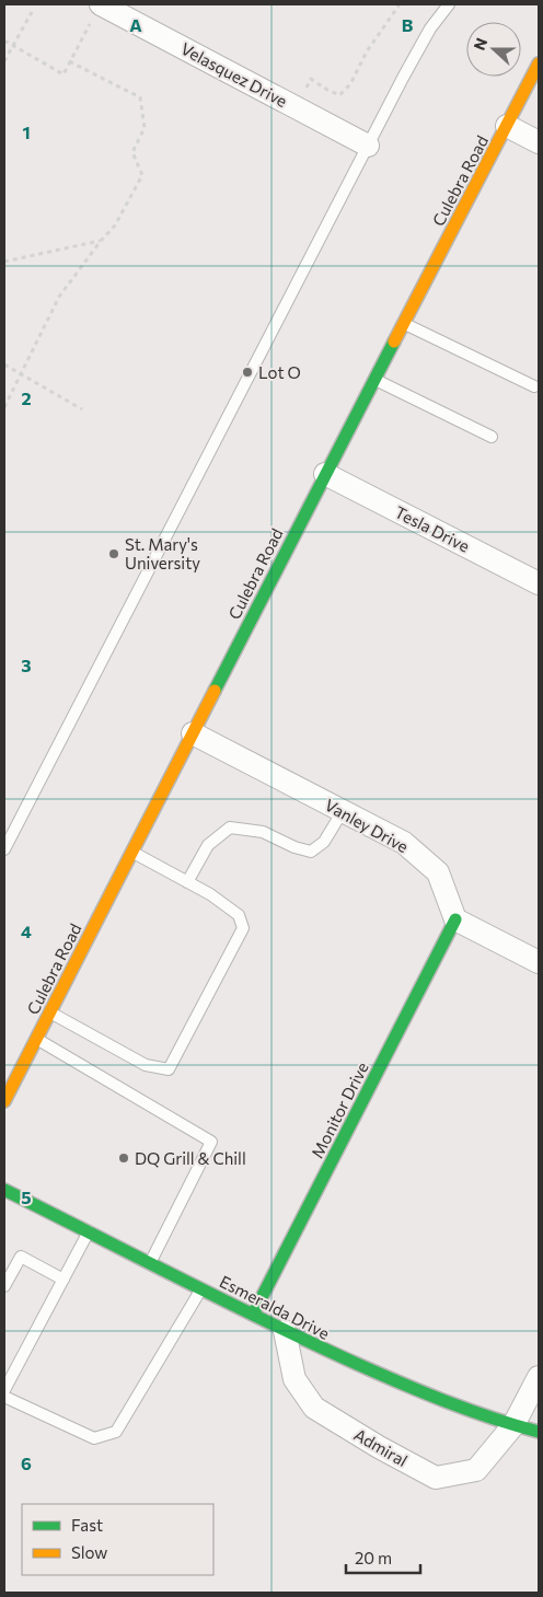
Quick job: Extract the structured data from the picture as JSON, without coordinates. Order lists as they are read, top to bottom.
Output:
{
  "streets": {
    "main road": ["Culebra Road", "Monitor Drive", "Esmeralda Drive"],
    "street": [
      "Velasquez Drive",
      "Tesla Drive",
      "Vanley Drive",
      "Admiral"
    ]
  },
  "crossings": [
    ["Culebra Road", "Tesla Drive"],
    ["Culebra Road", "Vanley Drive"],
    ["Vanley Drive", "Monitor Drive"],
    ["Monitor Drive", "Esmeralda Drive"],
    ["Esmeralda Drive", "Admiral"]
  ],
  "places": ["Lot O", "St. Mary's University", "DQ Grill & Chill"],
  "legend": ["Fast", "Slow"],
  "scale_bar": "20 m",
  "north": "left",
  "grid": {
    "columns": ["A", "B"],
    "rows": [
      "1",
      "2",
      "3",
      "4",
      "5",
      "6"
    ]
  }
}
